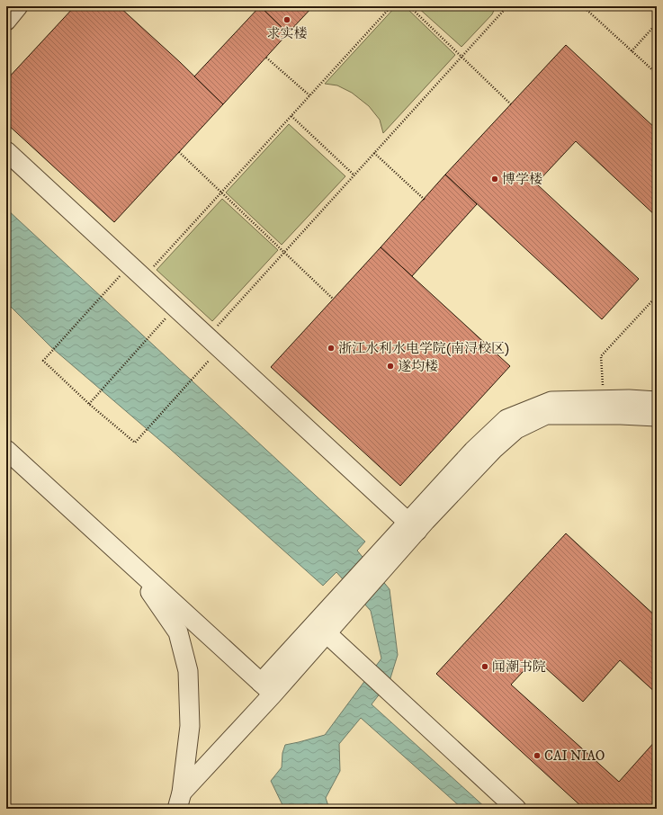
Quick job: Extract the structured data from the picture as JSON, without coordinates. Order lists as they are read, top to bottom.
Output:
{
  "places": [
    "求实楼",
    "博学楼",
    "浙江水利水电学院(南浔校区)",
    "遂均楼",
    "闻潮书院",
    "CAI NIAO"
  ]
}
